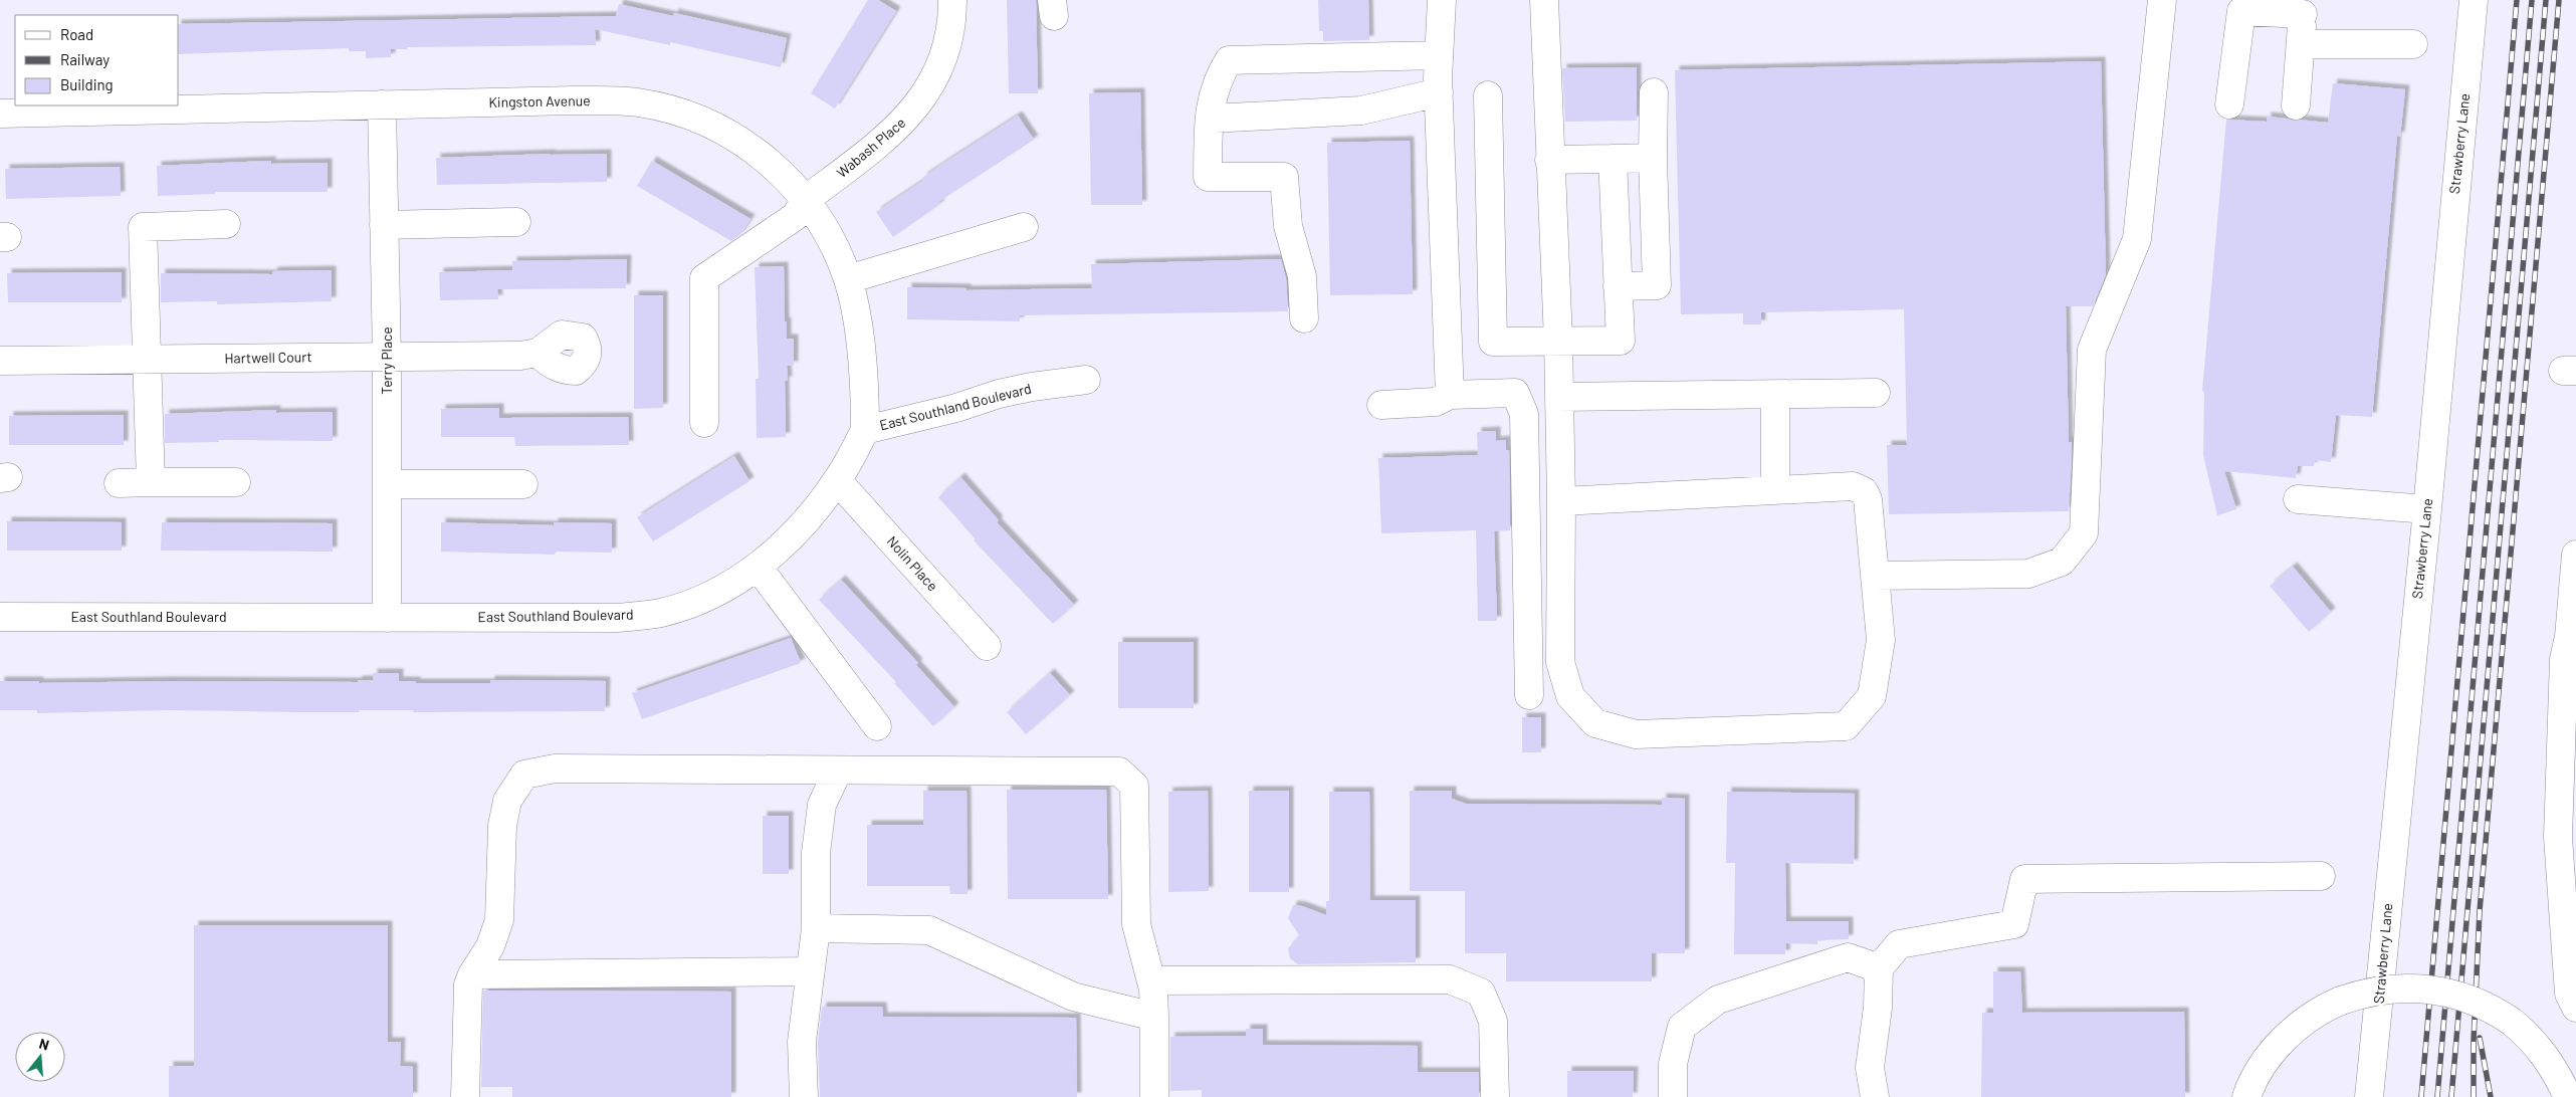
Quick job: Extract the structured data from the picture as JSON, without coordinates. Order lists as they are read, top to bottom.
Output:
{
  "streets": {
    "street": [
      "Kingston Avenue",
      "Strawberry Lane",
      "Wabash Place",
      "Hartwell Court",
      "Terry Place",
      "East Southland Boulevard",
      "Nolin Place"
    ]
  },
  "crossings": [
    ["Kingston Avenue", "Wabash Place"],
    ["Kingston Avenue", "Terry Place"],
    ["Kingston Avenue", "East Southland Boulevard"],
    ["Hartwell Court", "Terry Place"],
    ["Terry Place", "East Southland Boulevard"],
    ["East Southland Boulevard", "Nolin Place"]
  ],
  "legend": ["Road", "Railway", "Building"],
  "north": "top"
}
